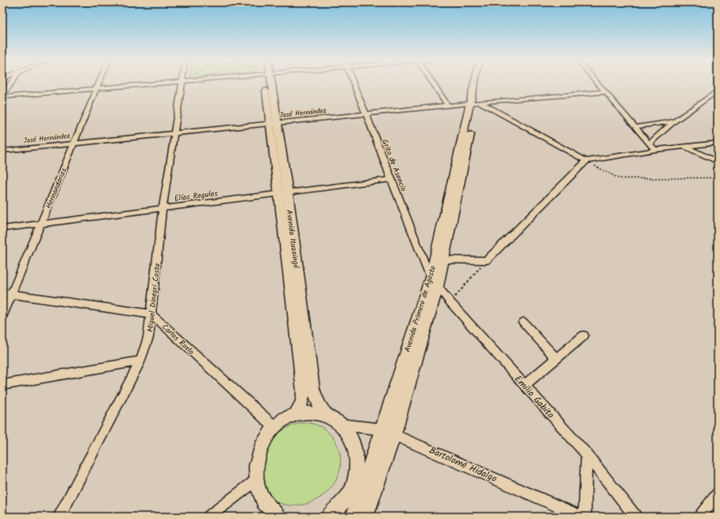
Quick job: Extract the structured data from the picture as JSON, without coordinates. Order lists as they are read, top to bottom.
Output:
{
  "streets": {
    "street": [
      "José Hernández",
      "Grito de Asencio",
      "Hernandarias",
      "Elías Regules",
      "Avenida Ituzaingó",
      "Miguel Dinegri Costa",
      "Avenida Primero de Agosto",
      "Carlos Roxlo",
      "Emilio Gabito",
      "Bartolomé Hidalgo"
    ]
  },
  "crossings": [
    ["José Hernández", "Grito de Asencio"],
    ["José Hernández", "Hernandarias"],
    ["José Hernández", "Avenida Ituzaingó"],
    ["José Hernández", "Miguel Dinegri Costa"],
    ["José Hernández", "Avenida Primero de Agosto"],
    ["Grito de Asencio", "Elías Regules"],
    ["Grito de Asencio", "Avenida Primero de Agosto"],
    ["Grito de Asencio", "Emilio Gabito"],
    ["Hernandarias", "Elías Regules"],
    ["Elías Regules", "Avenida Ituzaingó"],
    ["Elías Regules", "Miguel Dinegri Costa"],
    ["Miguel Dinegri Costa", "Carlos Roxlo"],
    ["Avenida Primero de Agosto", "Emilio Gabito"],
    ["Avenida Primero de Agosto", "Bartolomé Hidalgo"]
  ]
}
